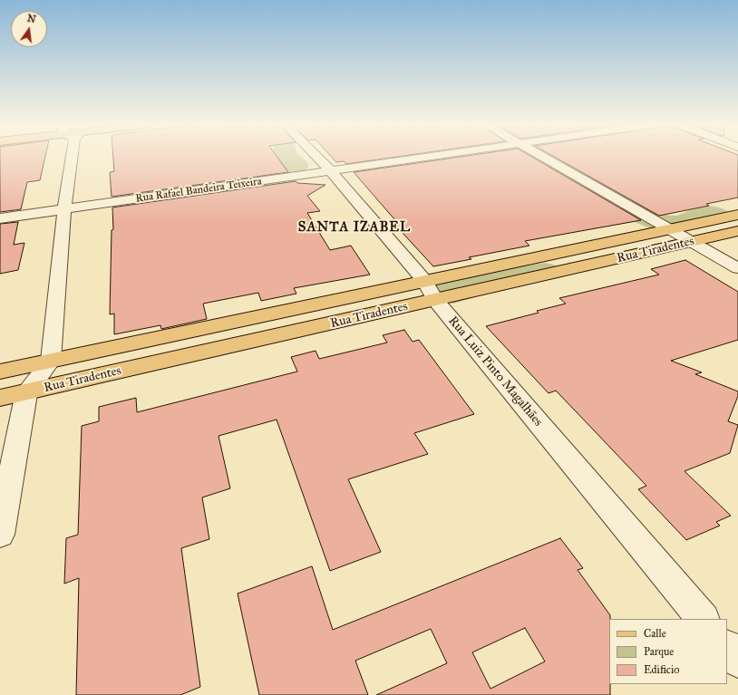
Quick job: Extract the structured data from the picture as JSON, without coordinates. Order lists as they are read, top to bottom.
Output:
{
  "streets": {
    "main road": ["Rua Tiradentes"],
    "street": ["Rua Rafael Bandeira Teixeira", "Rua Luiz Pinto Magalhães"]
  },
  "crossings": [
    ["Rua Rafael Bandeira Teixeira", "Rua Luiz Pinto Magalhães"],
    ["Rua Tiradentes", "Rua Luiz Pinto Magalhães"]
  ],
  "districts": ["SANTA IZABEL"],
  "legend": ["Calle", "Parque", "Edificio"],
  "north": "top"
}
